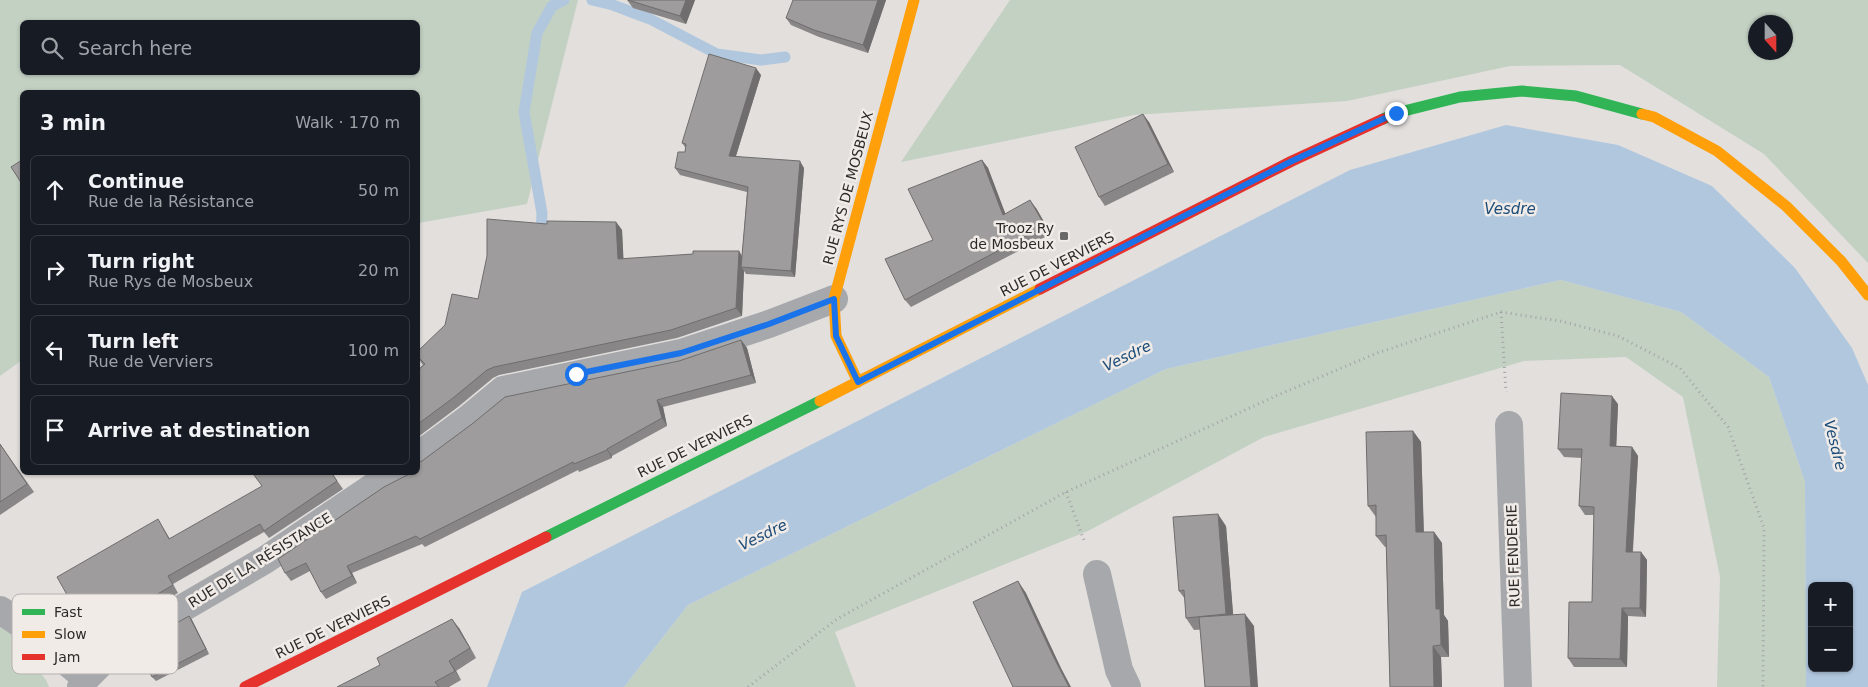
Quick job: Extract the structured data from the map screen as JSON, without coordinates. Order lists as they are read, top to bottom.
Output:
{
  "streets": {
    "main road": ["RUE RYS DE MOSBEUX", "RUE DE VERVIERS"],
    "street": ["RUE FENDERIE", "RUE DE LA RÉSISTANCE"]
  },
  "crossings": [
    ["RUE RYS DE MOSBEUX", "RUE DE VERVIERS"]
  ],
  "water": ["Vesdre"],
  "places": {
    "transit": ["Trooz Ry de Mosbeux"]
  },
  "legend": ["Fast", "Slow", "Jam"],
  "north": "bottom",
  "page": {
    "search": "Search here",
    "heading": ["3 min", "Walk · 170 m"],
    "list": [
      ["Continue", "Rue de la Résistance", "50 m"],
      ["Turn right", "Rue Rys de Mosbeux", "20 m"],
      ["Turn left", "Rue de Verviers", "100 m"],
      "Arrive at destination"
    ],
    "map_buttons": ["+", "−"]
  }
}
